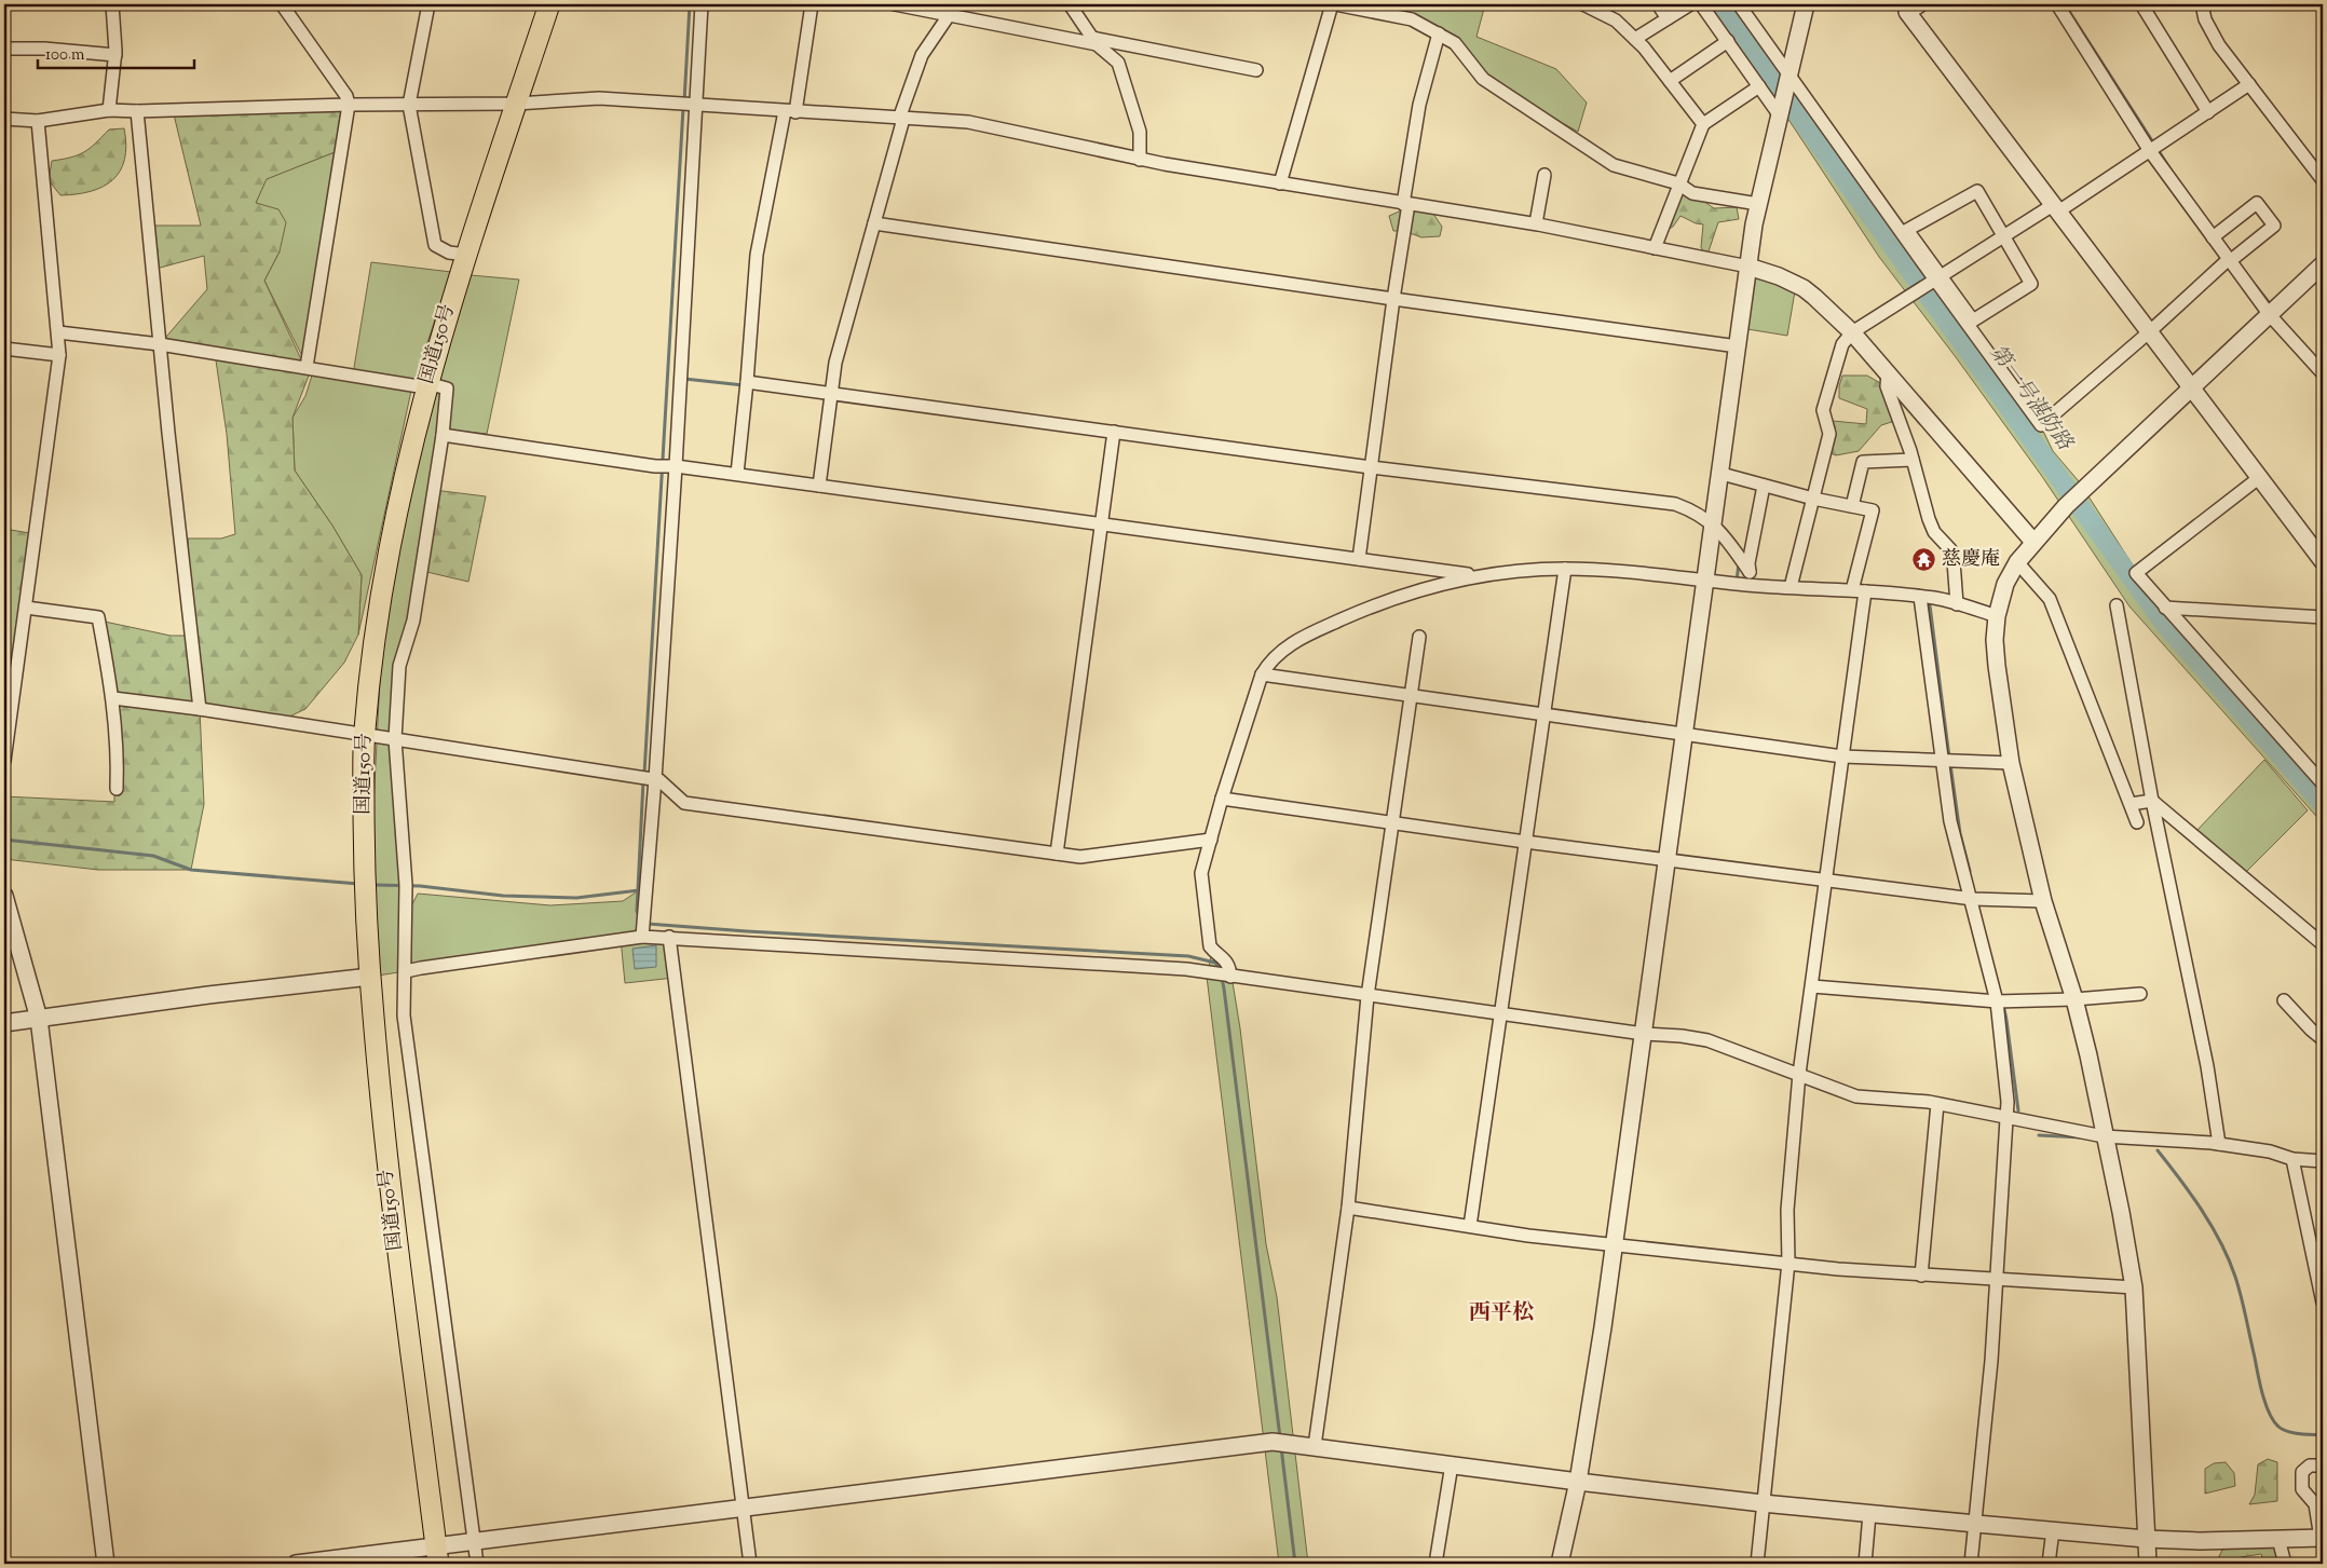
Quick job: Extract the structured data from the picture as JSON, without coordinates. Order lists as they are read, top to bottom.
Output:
{
  "streets": {
    "highway": ["国道150号"]
  },
  "districts": ["西平松"],
  "water": ["第一号湛防路"],
  "places": {
    "temple": ["慈慶庵"]
  },
  "scale_bar": "100 m"
}
